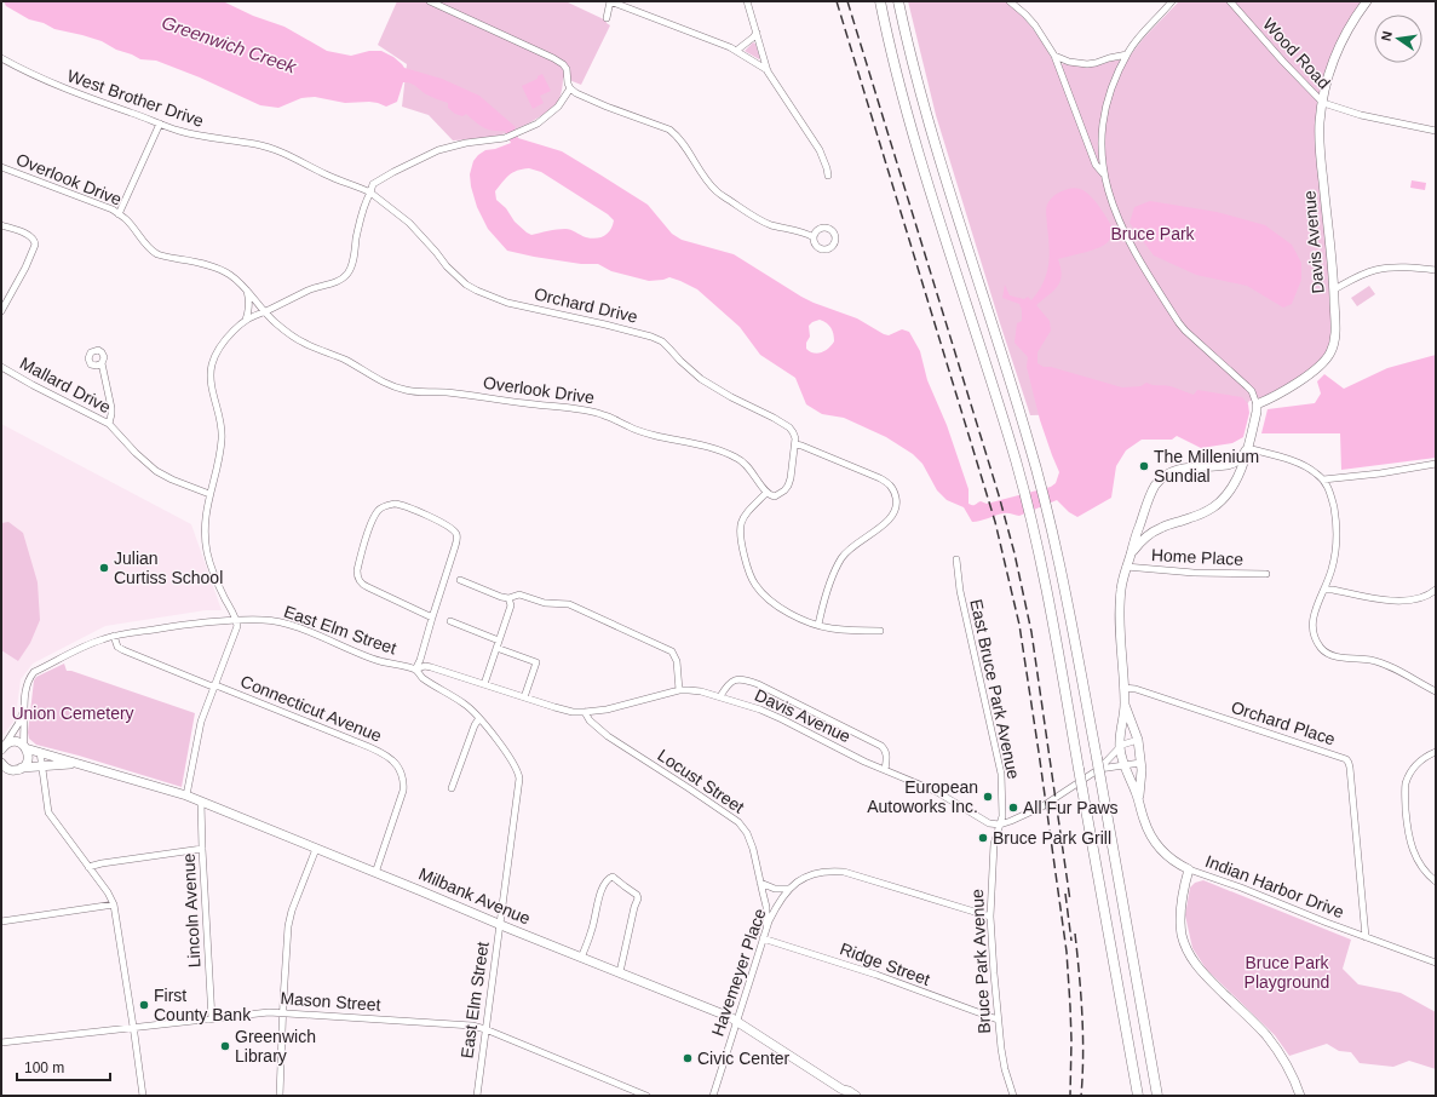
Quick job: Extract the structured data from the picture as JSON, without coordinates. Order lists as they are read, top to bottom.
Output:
{
  "streets": {
    "main road": ["Davis Avenue", "Indian Harbor Drive", "Milbank Avenue"],
    "street": [
      "Wood Road",
      "West Brother Drive",
      "Overlook Drive",
      "Orchard Drive",
      "Mallard Drive",
      "Home Place",
      "East Elm Street",
      "East Bruce Park Avenue",
      "Connecticut Avenue",
      "Orchard Place",
      "Locust Street",
      "Lincoln Avenue",
      "Bruce Park Avenue",
      "Ridge Street",
      "Havemeyer Place",
      "Mason Street"
    ]
  },
  "crossings": [
    ["Wood Road", "Davis Avenue"],
    ["West Brother Drive", "Orchard Drive"],
    ["Davis Avenue", "East Elm Street"],
    ["Davis Avenue", "East Bruce Park Avenue"],
    ["Davis Avenue", "Locust Street"],
    ["Davis Avenue", "Bruce Park Avenue"],
    ["East Elm Street", "Connecticut Avenue"],
    ["East Elm Street", "Milbank Avenue"],
    ["East Elm Street", "Mason Street"],
    ["East Bruce Park Avenue", "Bruce Park Avenue"],
    ["Connecticut Avenue", "Milbank Avenue"],
    ["Orchard Place", "Indian Harbor Drive"],
    ["Locust Street", "Havemeyer Place"],
    ["Milbank Avenue", "Lincoln Avenue"],
    ["Milbank Avenue", "Havemeyer Place"],
    ["Lincoln Avenue", "Mason Street"],
    ["Bruce Park Avenue", "Ridge Street"],
    ["Bruce Park Avenue", "Havemeyer Place"],
    ["Ridge Street", "Havemeyer Place"]
  ],
  "water": ["Greenwich Creek"],
  "parks": ["Bruce Park", "Union Cemetery", "Bruce Park Playground"],
  "places": [
    "The Millenium Sundial",
    "Julian Curtiss School",
    "European Autoworks Inc.",
    "All Fur Paws",
    "Bruce Park Grill",
    "First County Bank",
    "Greenwich Library",
    "Civic Center"
  ],
  "scale_bar": "100 m",
  "north": "left"
}
